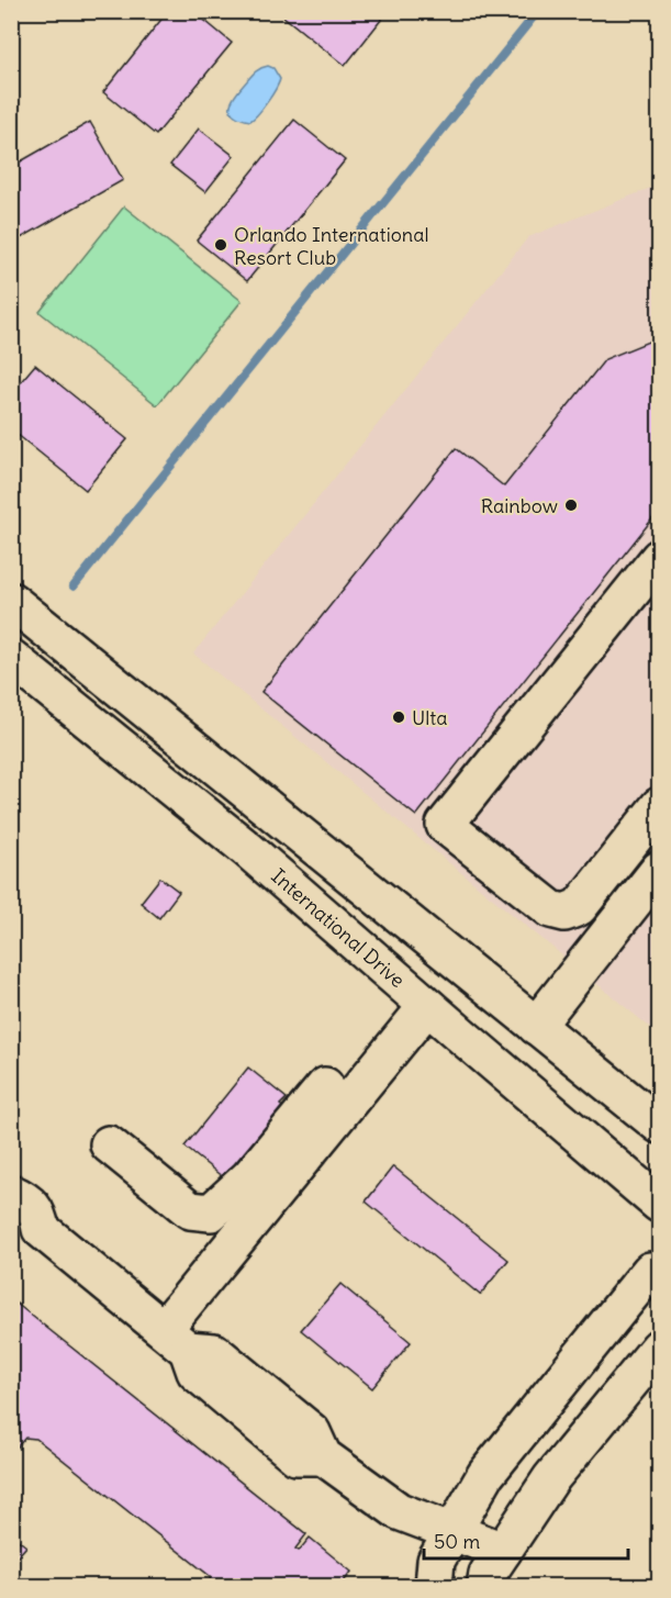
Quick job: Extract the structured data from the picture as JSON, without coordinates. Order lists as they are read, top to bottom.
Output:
{
  "streets": {
    "street": ["International Drive"]
  },
  "places": ["Orlando International Resort Club", "Rainbow", "Ulta"],
  "scale_bar": "50 m"
}
